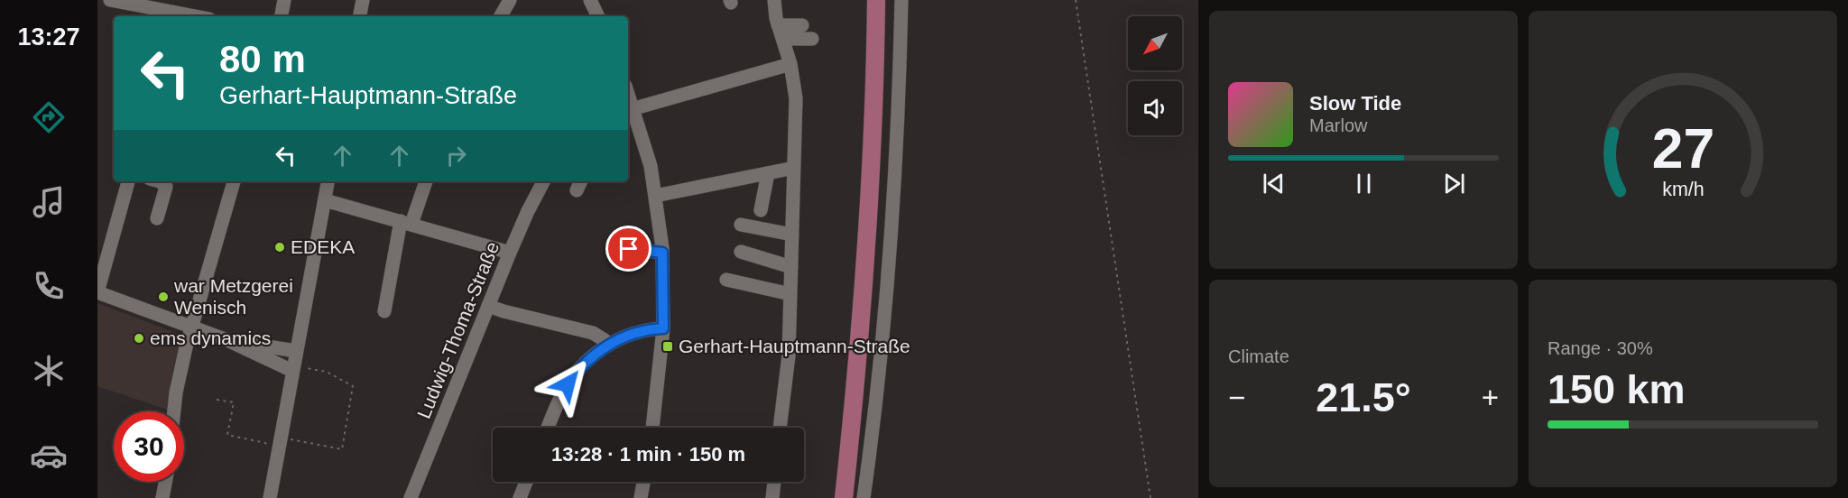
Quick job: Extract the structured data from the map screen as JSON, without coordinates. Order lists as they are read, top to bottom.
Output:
{
  "streets": {
    "street": ["Ludwig-Thoma-Straße"]
  },
  "places": {
    "other": ["EDEKA", "war Metzgerei Wenisch", "ems dynamics"],
    "transit": ["Gerhart-Hauptmann-Straße"]
  },
  "north": "bottom left",
  "page": {
    "tabs": "13:27",
    "turn": ["80 m", "Gerhart-Hauptmann-Straße"],
    "song": ["Slow Tide", "Marlow"],
    "tile": [
      "Climate",
      ["Range · 30%", "150 km"]
    ],
    "heat": ["−", "21.5°", "+"],
    "limit": "30",
    "trip": "13:28 · 1 min · 150 m",
    "gauge": ["27", "km/h"]
  }
}
